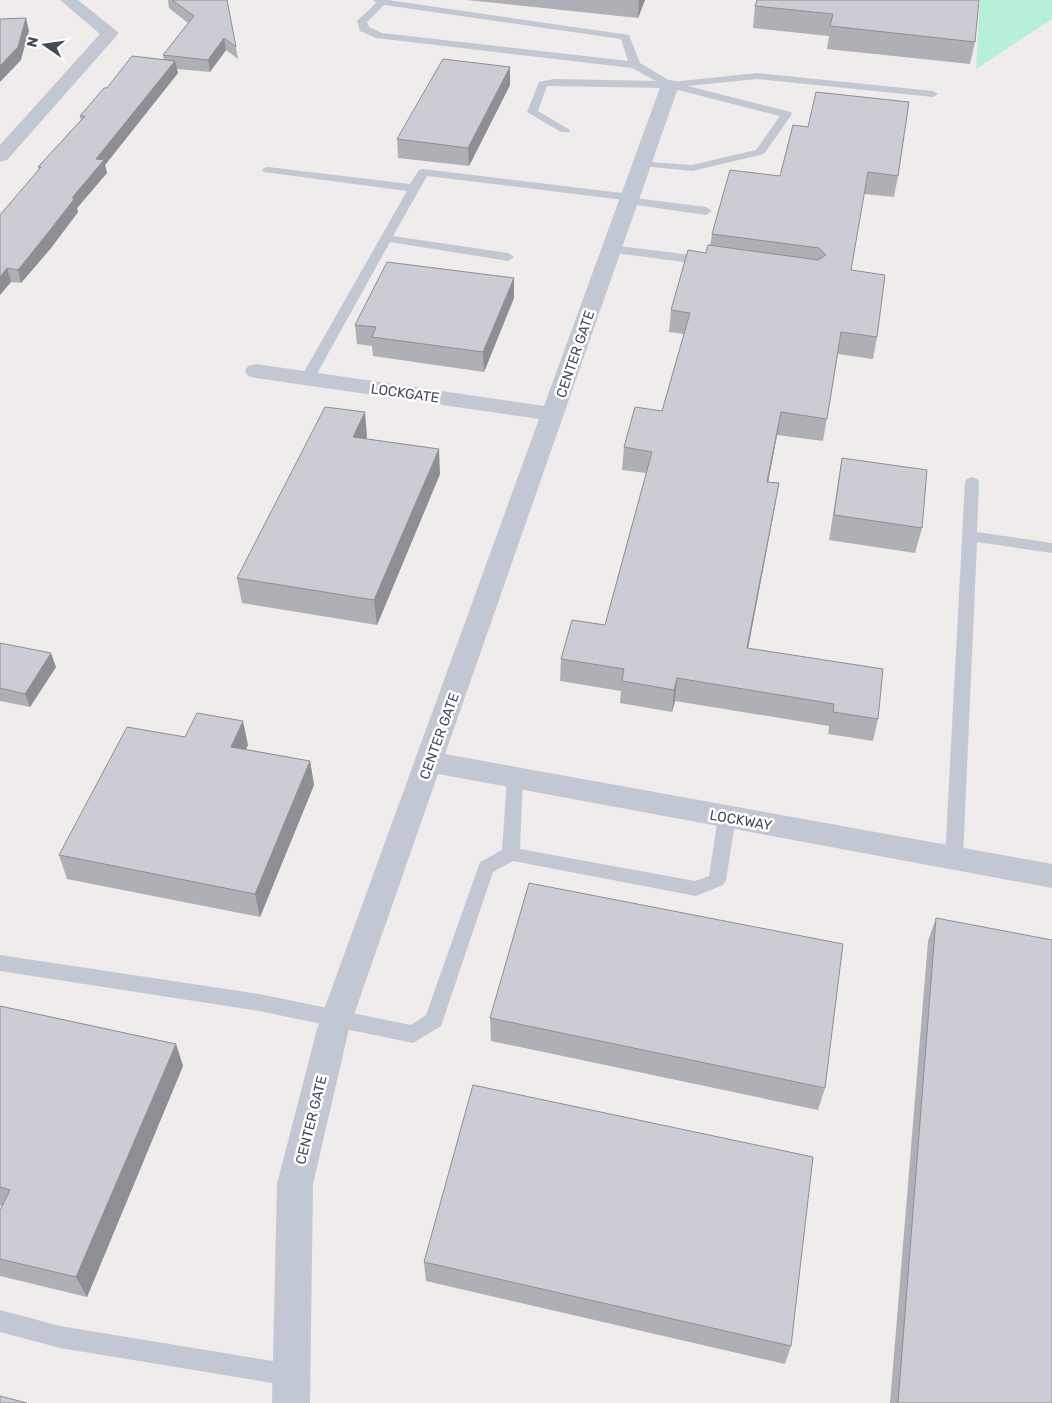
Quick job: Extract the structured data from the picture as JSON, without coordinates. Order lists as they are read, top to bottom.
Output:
{
  "streets": {
    "street": ["CENTER GATE", "LOCKGATE", "LOCKWAY"]
  },
  "crossings": [
    ["CENTER GATE", "LOCKGATE"],
    ["CENTER GATE", "LOCKWAY"]
  ],
  "north": "left"
}
